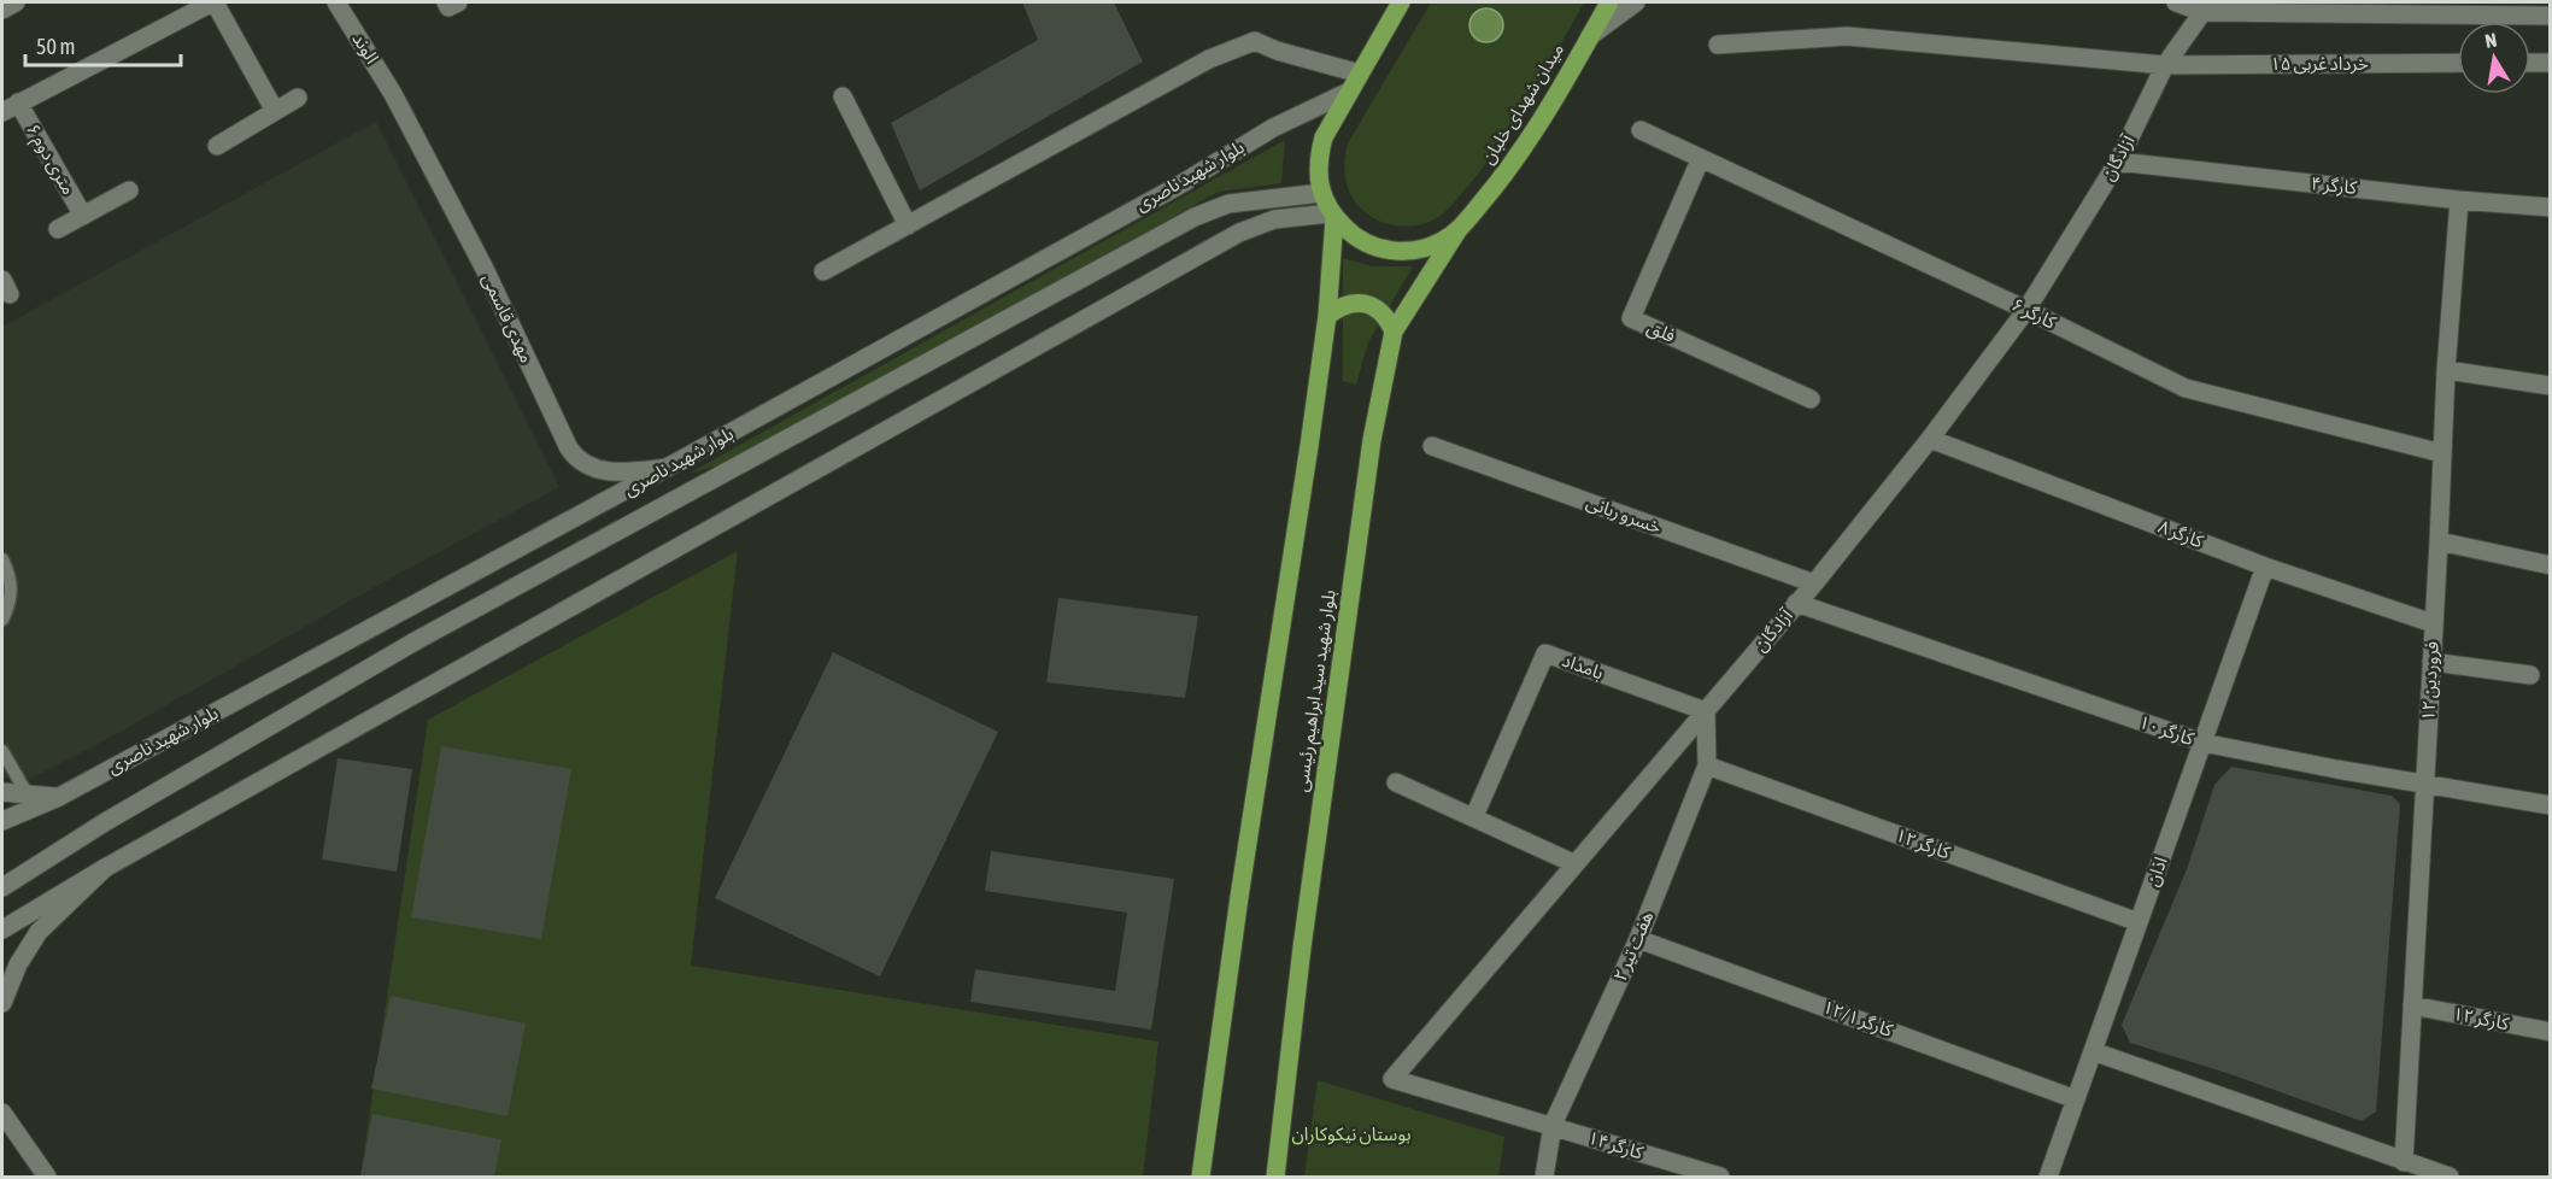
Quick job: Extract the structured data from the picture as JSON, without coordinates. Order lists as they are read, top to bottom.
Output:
{
  "streets": {
    "main road": ["میدان شهدای خلبان", "بلوار شهید سید ابراهیم رئیسی"],
    "street": [
      "الوند",
      "۱۵ خرداد غربی",
      "آزادگان",
      "۶ متری دوم",
      "بلوار شهید ناصری",
      "کارگر ۴",
      "کارگر ۶",
      "مهدی قاسمی",
      "فلق",
      "خسرو ربانی",
      "کارگر ۸",
      "بامداد",
      "۱۲ فروردین",
      "کارگر ۱۰",
      "کارگر ۱۲",
      "اذان",
      "هفت تیر ۲",
      "کارگر ۱۲/۱",
      "کارگر ۱۴"
    ]
  },
  "crossings": [
    ["الوند", "مهدی قاسمی"],
    ["۱۵ خرداد غربی", "آزادگان"],
    ["میدان شهدای خلبان", "بلوار شهید ناصری"],
    ["میدان شهدای خلبان", "بلوار شهید سید ابراهیم رئیسی"],
    ["آزادگان", "کارگر ۴"],
    ["آزادگان", "کارگر ۶"],
    ["آزادگان", "خسرو ربانی"],
    ["آزادگان", "کارگر ۸"],
    ["آزادگان", "بامداد"],
    ["آزادگان", "کارگر ۱۰"],
    ["آزادگان", "هفت تیر ۲"],
    ["آزادگان", "کارگر ۱۴"],
    ["بلوار شهید ناصری", "مهدی قاسمی"],
    ["کارگر ۴", "۱۲ فروردین"],
    ["کارگر ۶", "فلق"],
    ["کارگر ۶", "۱۲ فروردین"],
    ["کارگر ۸", "۱۲ فروردین"],
    ["کارگر ۸", "اذان"],
    ["بامداد", "هفت تیر ۲"],
    ["۱۲ فروردین", "کارگر ۱۰"],
    ["۱۲ فروردین", "کارگر ۱۲"],
    ["کارگر ۱۰", "اذان"],
    ["کارگر ۱۲", "اذان"],
    ["کارگر ۱۲", "هفت تیر ۲"],
    ["اذان", "کارگر ۱۲/۱"],
    ["هفت تیر ۲", "کارگر ۱۲/۱"],
    ["هفت تیر ۲", "کارگر ۱۴"]
  ],
  "parks": ["بوستان نیکوکاران"],
  "scale_bar": "50 m",
  "north": "top"
}
